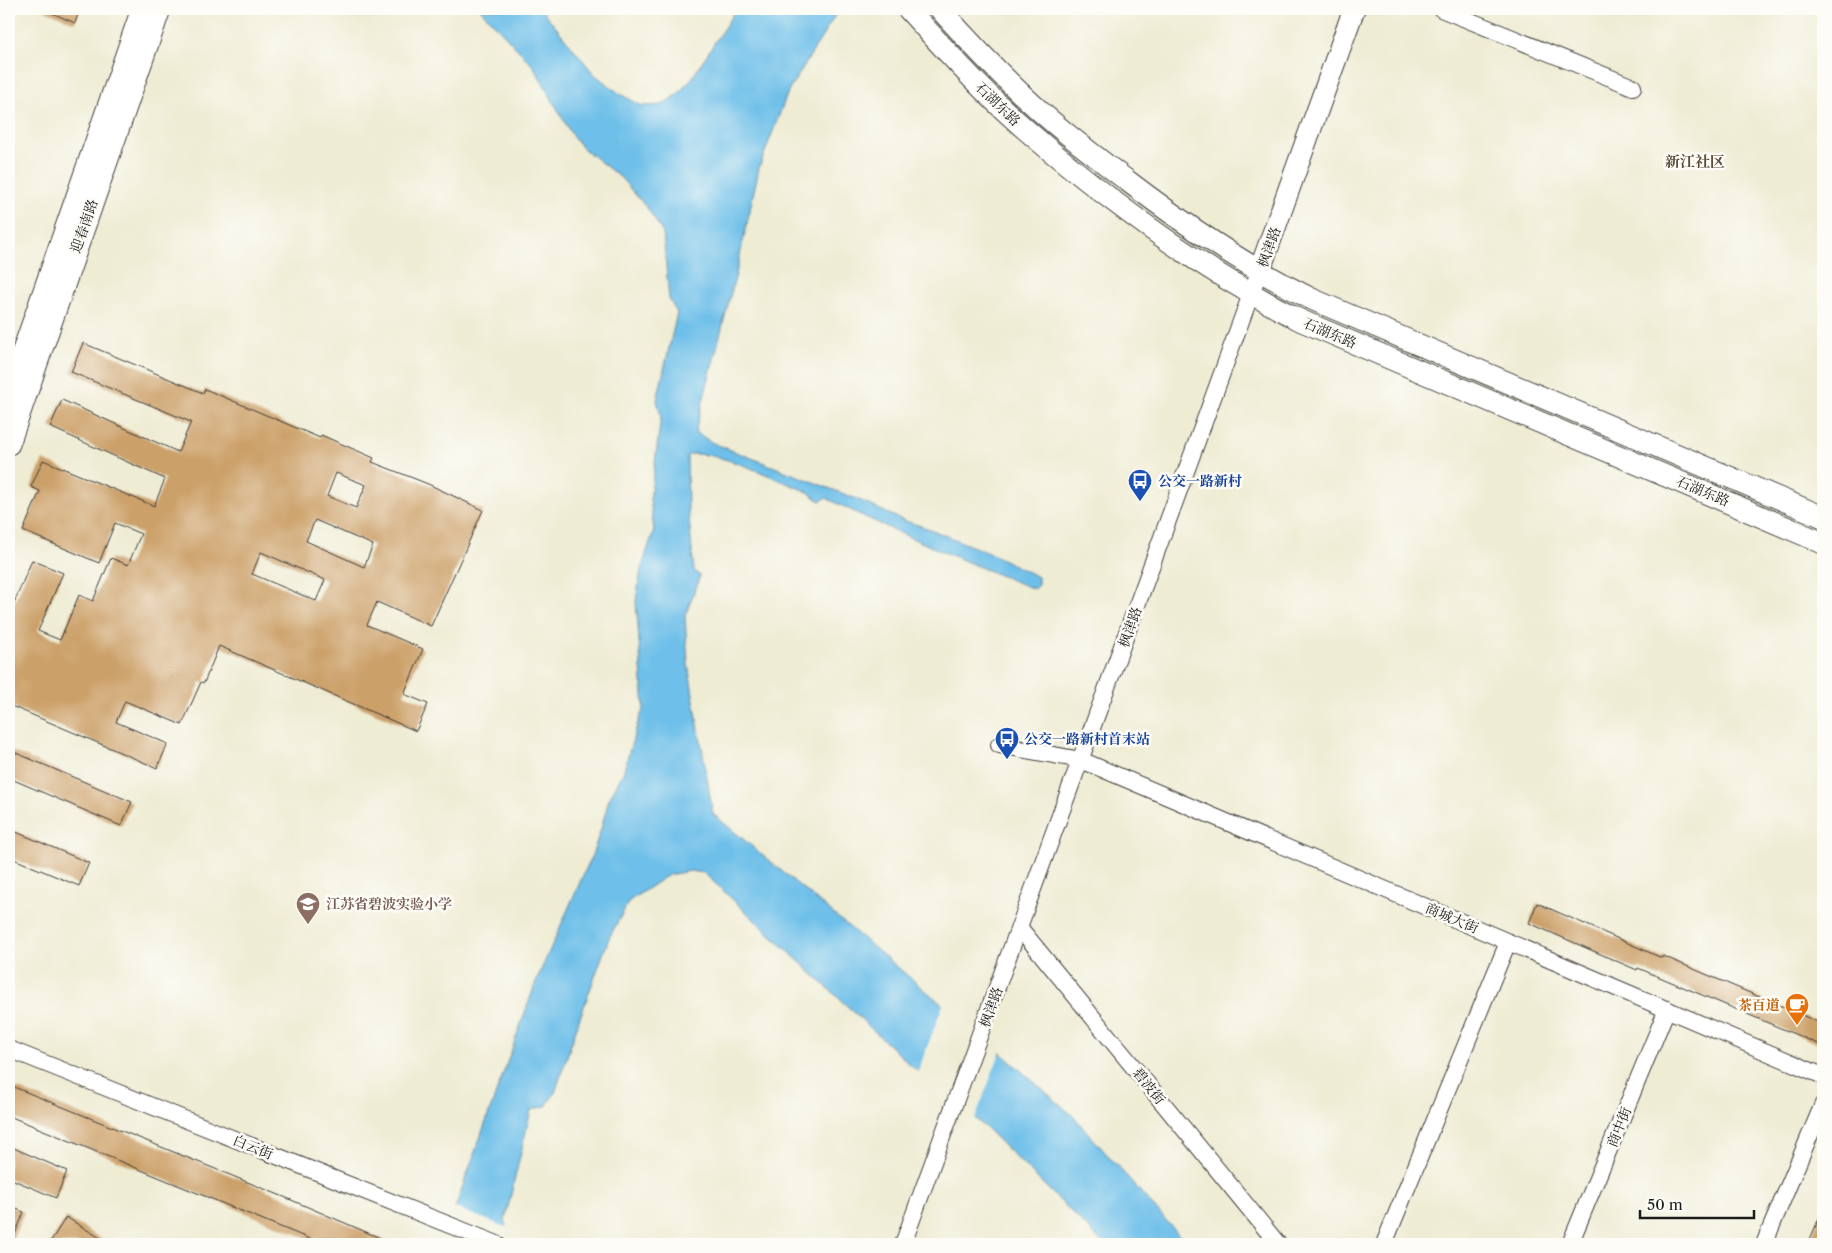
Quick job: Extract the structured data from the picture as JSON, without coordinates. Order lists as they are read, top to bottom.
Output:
{
  "streets": {
    "main road": ["石湖东路", "迎春南路", "枫津路"],
    "street": [
      "商城大街",
      "碧波街",
      "商中街",
      "白云街"
    ]
  },
  "crossings": [
    ["石湖东路", "枫津路"],
    ["枫津路", "商城大街"],
    ["枫津路", "碧波街"],
    ["商城大街", "商中街"]
  ],
  "districts": ["新江社区"],
  "places": {
    "bus stop": ["公交一路新村", "公交一路新村首末站"],
    "school or university": ["江苏省碧波实验小学"],
    "cafe": ["茶百道"]
  },
  "scale_bar": "50 m"
}
